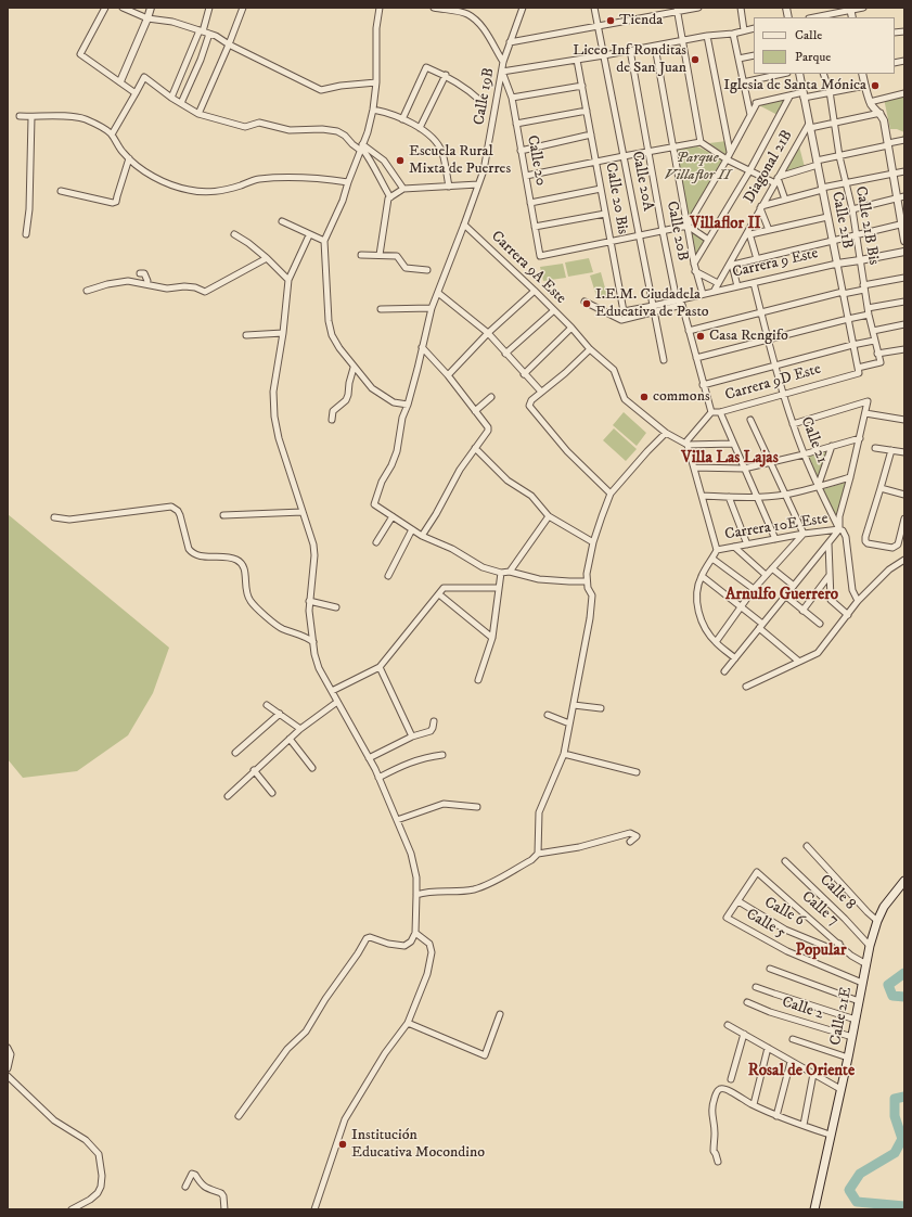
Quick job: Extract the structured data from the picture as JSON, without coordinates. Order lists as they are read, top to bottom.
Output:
{
  "streets": {
    "main road": ["Calle 21E"],
    "street": [
      "Calle 19B",
      "Calle 20",
      "Diagonal 21B",
      "Calle 20A",
      "Calle 20 Bis",
      "Calle 21B",
      "Calle 21B Bis",
      "Calle 20B",
      "Carrera 9 Este",
      "Carrera 9A Este",
      "Carrera 9D Este",
      "Calle 21",
      "Carrera 10E Este",
      "Calle 8",
      "Calle 7",
      "Calle 6",
      "Calle 5",
      "Calle 2"
    ]
  },
  "crossings": [
    ["Calle 19B", "Calle 20"],
    ["Calle 19B", "Carrera 9A Este"],
    ["Calle 20", "Calle 20 Bis"],
    ["Diagonal 21B", "Calle 21B"],
    ["Diagonal 21B", "Carrera 9 Este"],
    ["Calle 20A", "Calle 20 Bis"],
    ["Calle 20A", "Carrera 9 Este"],
    ["Calle 20 Bis", "Carrera 9 Este"],
    ["Calle 21B", "Carrera 9 Este"],
    ["Calle 21B", "Carrera 9D Este"],
    ["Calle 21B Bis", "Carrera 9 Este"],
    ["Calle 21B Bis", "Carrera 9D Este"],
    ["Calle 20B", "Carrera 9 Este"],
    ["Carrera 9 Este", "Calle 21"],
    ["Carrera 9A Este", "Carrera 9D Este"],
    ["Carrera 9D Este", "Calle 21"],
    ["Calle 21", "Carrera 10E Este"],
    ["Calle 8", "Calle 21E"],
    ["Calle 7", "Calle 6"],
    ["Calle 7", "Calle 5"],
    ["Calle 7", "Calle 21E"],
    ["Calle 6", "Calle 5"],
    ["Calle 5", "Calle 21E"],
    ["Calle 2", "Calle 21E"]
  ],
  "districts": [
    "Villaflor II",
    "Villa Las Lajas",
    "Arnulfo Guerrero",
    "Popular",
    "Rosal de Oriente"
  ],
  "parks": ["Parque Villaflor II"],
  "places": [
    "Tienda",
    "Liceo Inf Ronditas de San Juan",
    "Iglesia de Santa Mónica",
    "Escuela Rural Mixta de Puerres",
    "I.E.M. Ciudadela Educativa de Pasto",
    "Casa Rengifo",
    "commons",
    "Institución Educativa Mocondino"
  ],
  "legend": ["Calle", "Parque"]
}
